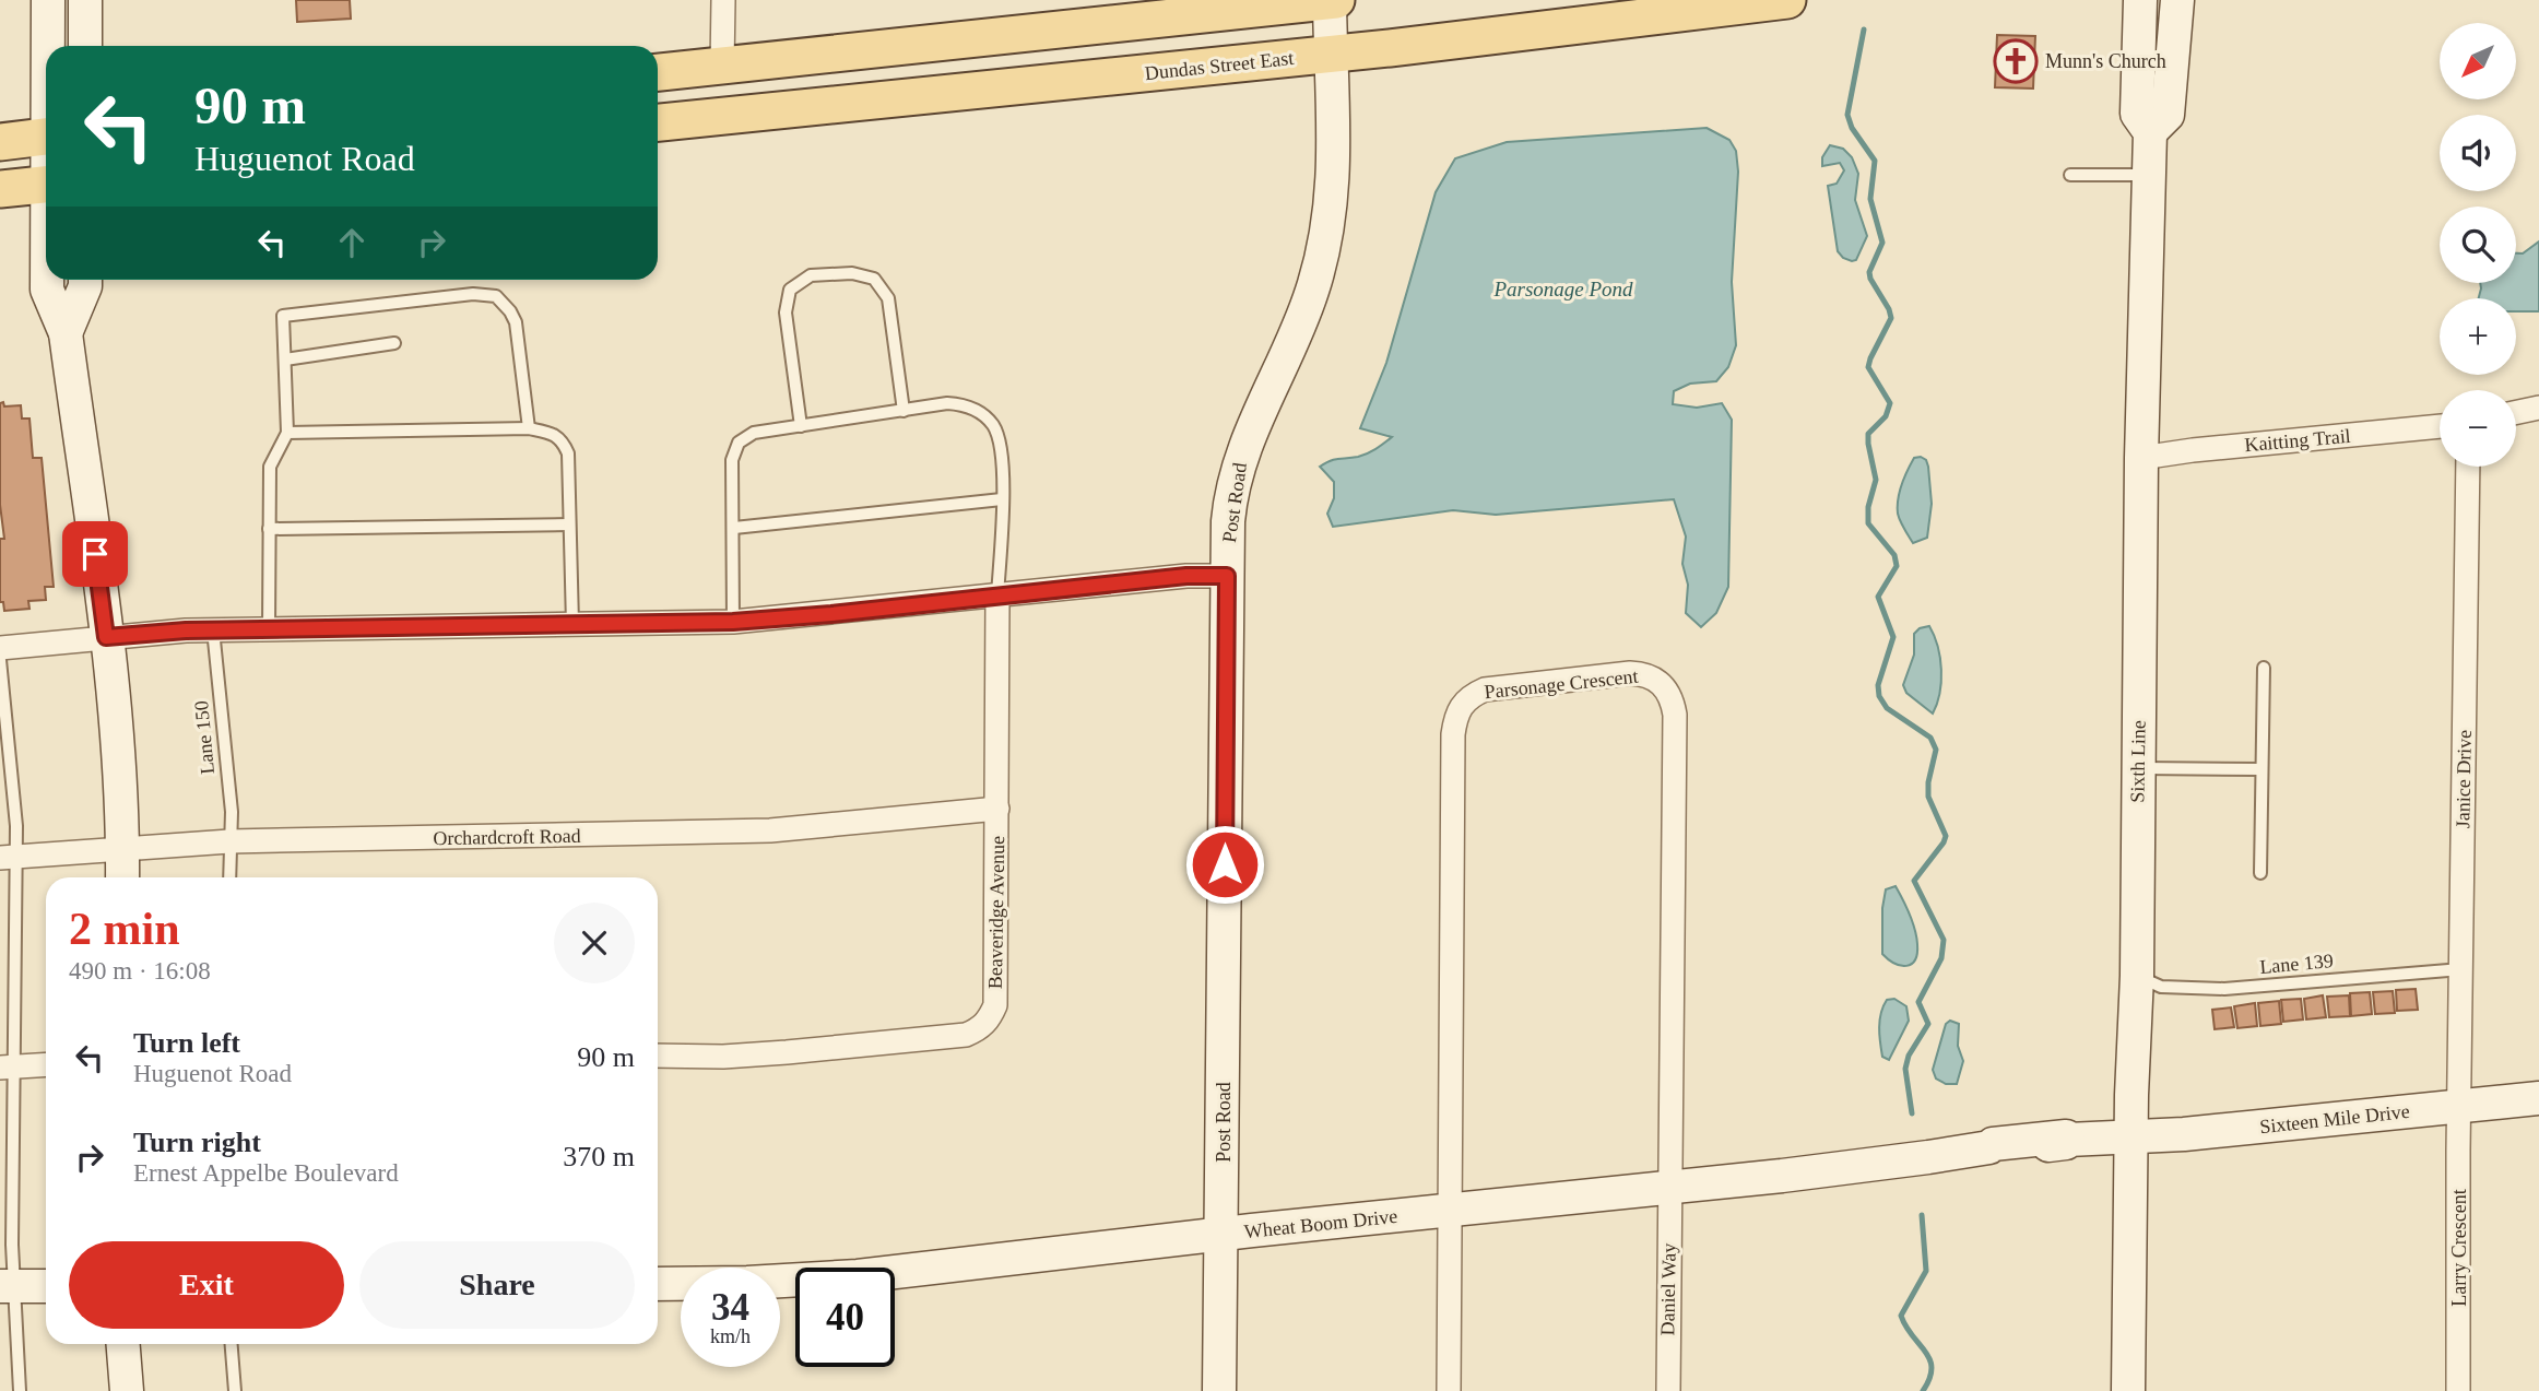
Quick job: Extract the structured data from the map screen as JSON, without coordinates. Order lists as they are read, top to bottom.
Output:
{
  "streets": {
    "main road": ["Dundas Street East"],
    "street": [
      "Kaitting Trail",
      "Post Road",
      "Parsonage Crescent",
      "Sixth Line",
      "Janice Drive",
      "Orchardcroft Road",
      "Beaveridge Avenue",
      "Sixteen Mile Drive",
      "Wheat Boom Drive",
      "Larry Crescent",
      "Daniel Way"
    ],
    "lane": ["Lane 150", "Lane 139"]
  },
  "crossings": [
    ["Dundas Street East", "Post Road"],
    ["Kaitting Trail", "Sixth Line"],
    ["Post Road", "Wheat Boom Drive"],
    ["Parsonage Crescent", "Wheat Boom Drive"],
    ["Parsonage Crescent", "Daniel Way"],
    ["Lane 150", "Orchardcroft Road"],
    ["Sixth Line", "Lane 139"],
    ["Sixth Line", "Sixteen Mile Drive"],
    ["Sixth Line", "Wheat Boom Drive"],
    ["Janice Drive", "Lane 139"],
    ["Janice Drive", "Sixteen Mile Drive"],
    ["Janice Drive", "Larry Crescent"],
    ["Orchardcroft Road", "Beaveridge Avenue"],
    ["Sixteen Mile Drive", "Wheat Boom Drive"],
    ["Sixteen Mile Drive", "Larry Crescent"],
    ["Wheat Boom Drive", "Daniel Way"]
  ],
  "water": ["Parsonage Pond"],
  "places": {
    "church": ["Munn's Church"]
  },
  "north": "bottom left",
  "page": {
    "map_buttons": ["+", "−"],
    "turn": ["90 m", "Huguenot Road"],
    "heading": ["2 min", "490 m · 16:08"],
    "list": [
      {
        "name": "Turn left",
        "note": "Huguenot Road",
        "value": "90 m"
      },
      {
        "name": "Turn right",
        "note": "Ernest Appelbe Boulevard",
        "value": "370 m"
      }
    ],
    "buttons": ["Exit", "Share"],
    "speed": "34 km/h",
    "limit": "40"
  }
}
